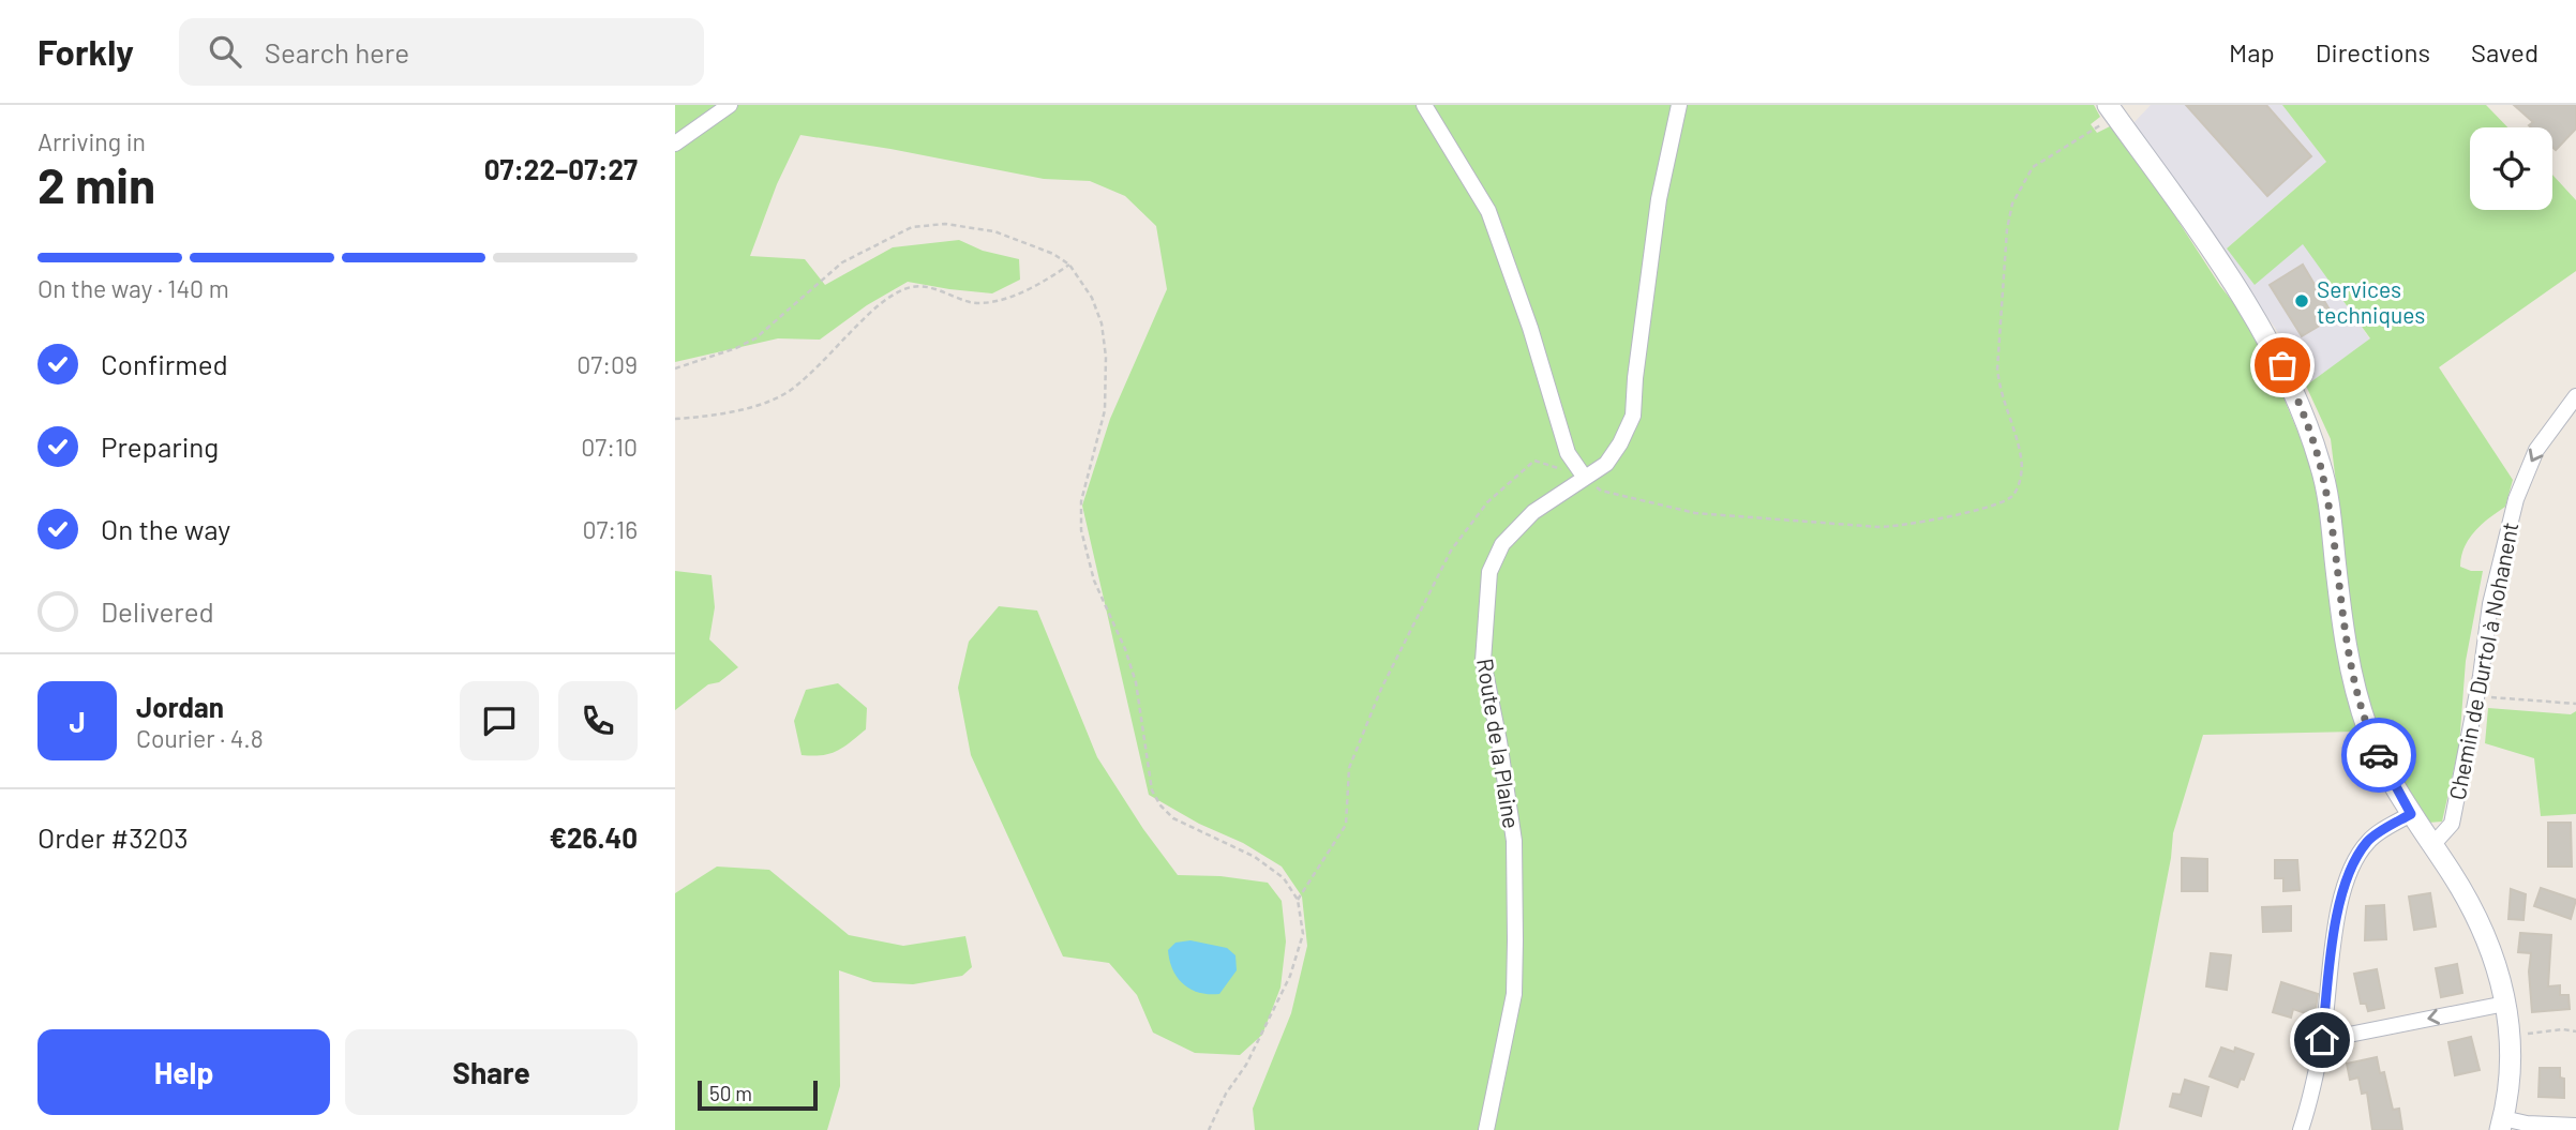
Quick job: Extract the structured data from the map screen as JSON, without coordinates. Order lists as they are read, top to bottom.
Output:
{
  "streets": {
    "street": ["Chemin de Durtol à Nohanent", "Route de la Plaine"]
  },
  "one_way": ["Chemin de Durtol à Nohanent"],
  "places": ["Services techniques"],
  "scale_bar": "50 m",
  "page": {
    "header": "Forkly",
    "search": "Search here",
    "nav": ["Map", "Directions", "Saved"],
    "heading": ["2 min", "Arriving in", "07:22–07:27"],
    "panel": [
      "Jordan",
      "Courier · 4.8",
      "Order #3203",
      "€26.40"
    ],
    "bar": "On the way · 140 m",
    "list": [
      ["Confirmed", "07:09"],
      ["Preparing", "07:10"],
      ["On the way", "07:16"],
      "Delivered"
    ],
    "round": "J",
    "buttons": ["Help", "Share"],
    "scale": "50 m"
  }
}
